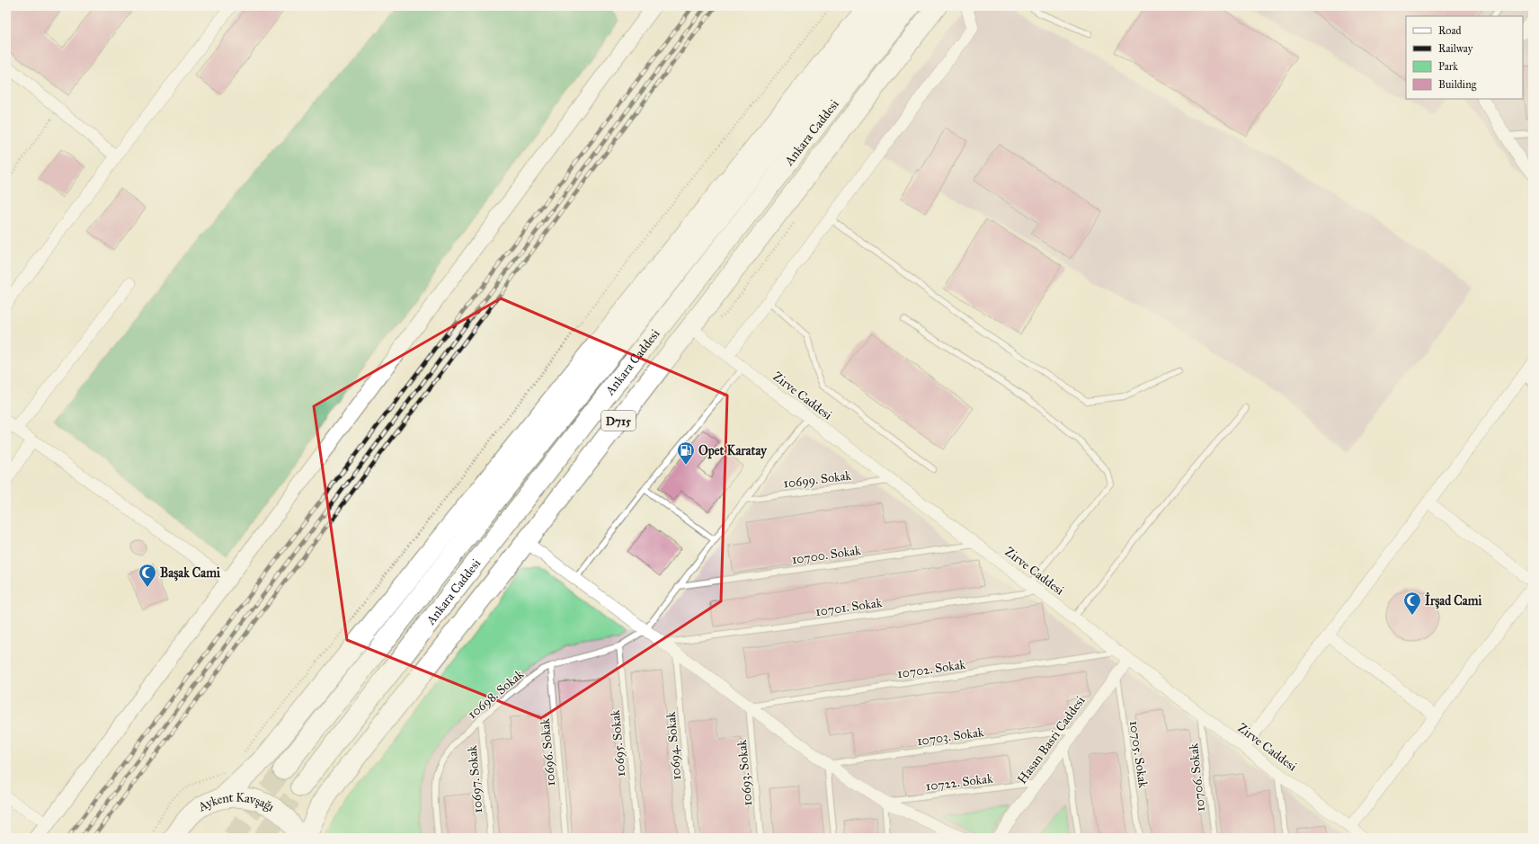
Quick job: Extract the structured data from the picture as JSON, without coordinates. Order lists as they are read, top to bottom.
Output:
{
  "streets": {
    "highway": ["Ankara Caddesi", "D715", "Aykent Kavşağı"],
    "street": ["Zirve Caddesi", "Hasan Basri Caddesi"],
    "lane": [
      "10699. Sokak",
      "10700. Sokak",
      "10701. Sokak",
      "10702. Sokak",
      "10698. Sokak",
      "10703. Sokak",
      "10695. Sokak",
      "10694. Sokak",
      "10696. Sokak",
      "10705. Sokak",
      "10693. Sokak",
      "10706. Sokak",
      "10697. Sokak",
      "10722. Sokak"
    ]
  },
  "crossings": [
    ["Zirve Caddesi", "D715"],
    ["Zirve Caddesi", "10699. Sokak"],
    ["Zirve Caddesi", "10700. Sokak"],
    ["Zirve Caddesi", "10701. Sokak"],
    ["Zirve Caddesi", "10702. Sokak"],
    ["Zirve Caddesi", "Hasan Basri Caddesi"],
    ["Zirve Caddesi", "10706. Sokak"],
    ["10702. Sokak", "10693. Sokak"],
    ["10698. Sokak", "10695. Sokak"],
    ["10698. Sokak", "10696. Sokak"],
    ["10698. Sokak", "10697. Sokak"],
    ["10703. Sokak", "Hasan Basri Caddesi"],
    ["Hasan Basri Caddesi", "10705. Sokak"],
    ["Hasan Basri Caddesi", "10722. Sokak"]
  ],
  "places": {
    "fuel station": ["Opet Karatay"],
    "mosque": ["Başak Cami", "İrşad Cami"]
  },
  "legend": [
    "Road",
    "Railway",
    "Park",
    "Building"
  ]
}
